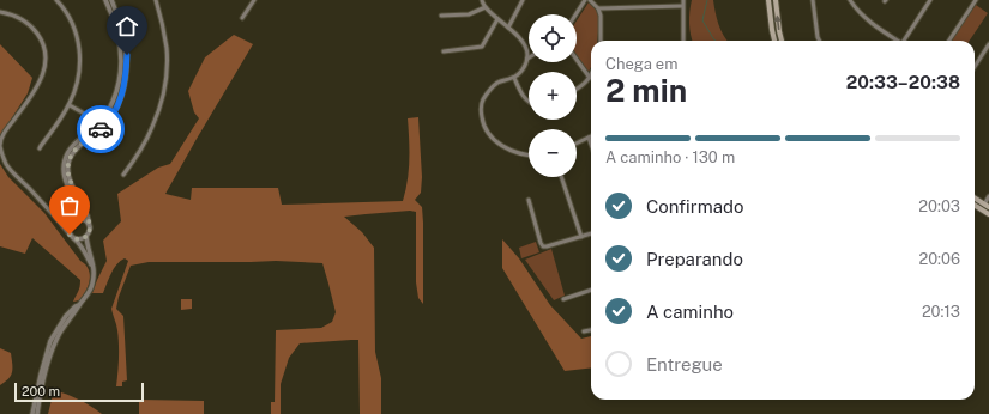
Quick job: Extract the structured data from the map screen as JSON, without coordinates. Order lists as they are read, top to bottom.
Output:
{
  "scale_bar": "200 m",
  "page": {
    "map_buttons": ["+", "−"],
    "heading": ["2 min", "Chega em", "20:33–20:38"],
    "bar": "A caminho · 130 m",
    "list": [
      ["Confirmado", "20:03"],
      ["Preparando", "20:06"],
      ["A caminho", "20:13"],
      "Entregue"
    ],
    "scale": "200 m"
  }
}
